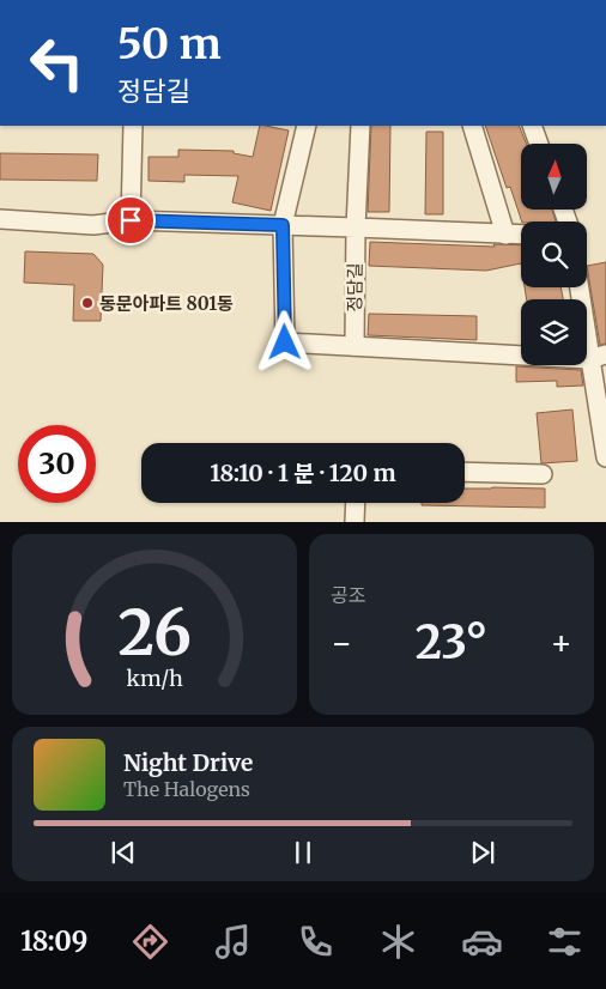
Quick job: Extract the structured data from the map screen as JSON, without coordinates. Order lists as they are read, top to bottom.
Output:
{
  "streets": {
    "street": ["정담길"]
  },
  "places": ["동문아파트 801동"],
  "north": "top",
  "page": {
    "turn": ["50 m", "정담길"],
    "limit": "30",
    "trip": "18:10 · 1 분 · 120 m",
    "tile": "공조",
    "heat": ["−", "23°", "+"],
    "song": ["Night Drive", "The Halogens"],
    "tabs": "18:09",
    "gauge": ["26", "km/h"]
  }
}
